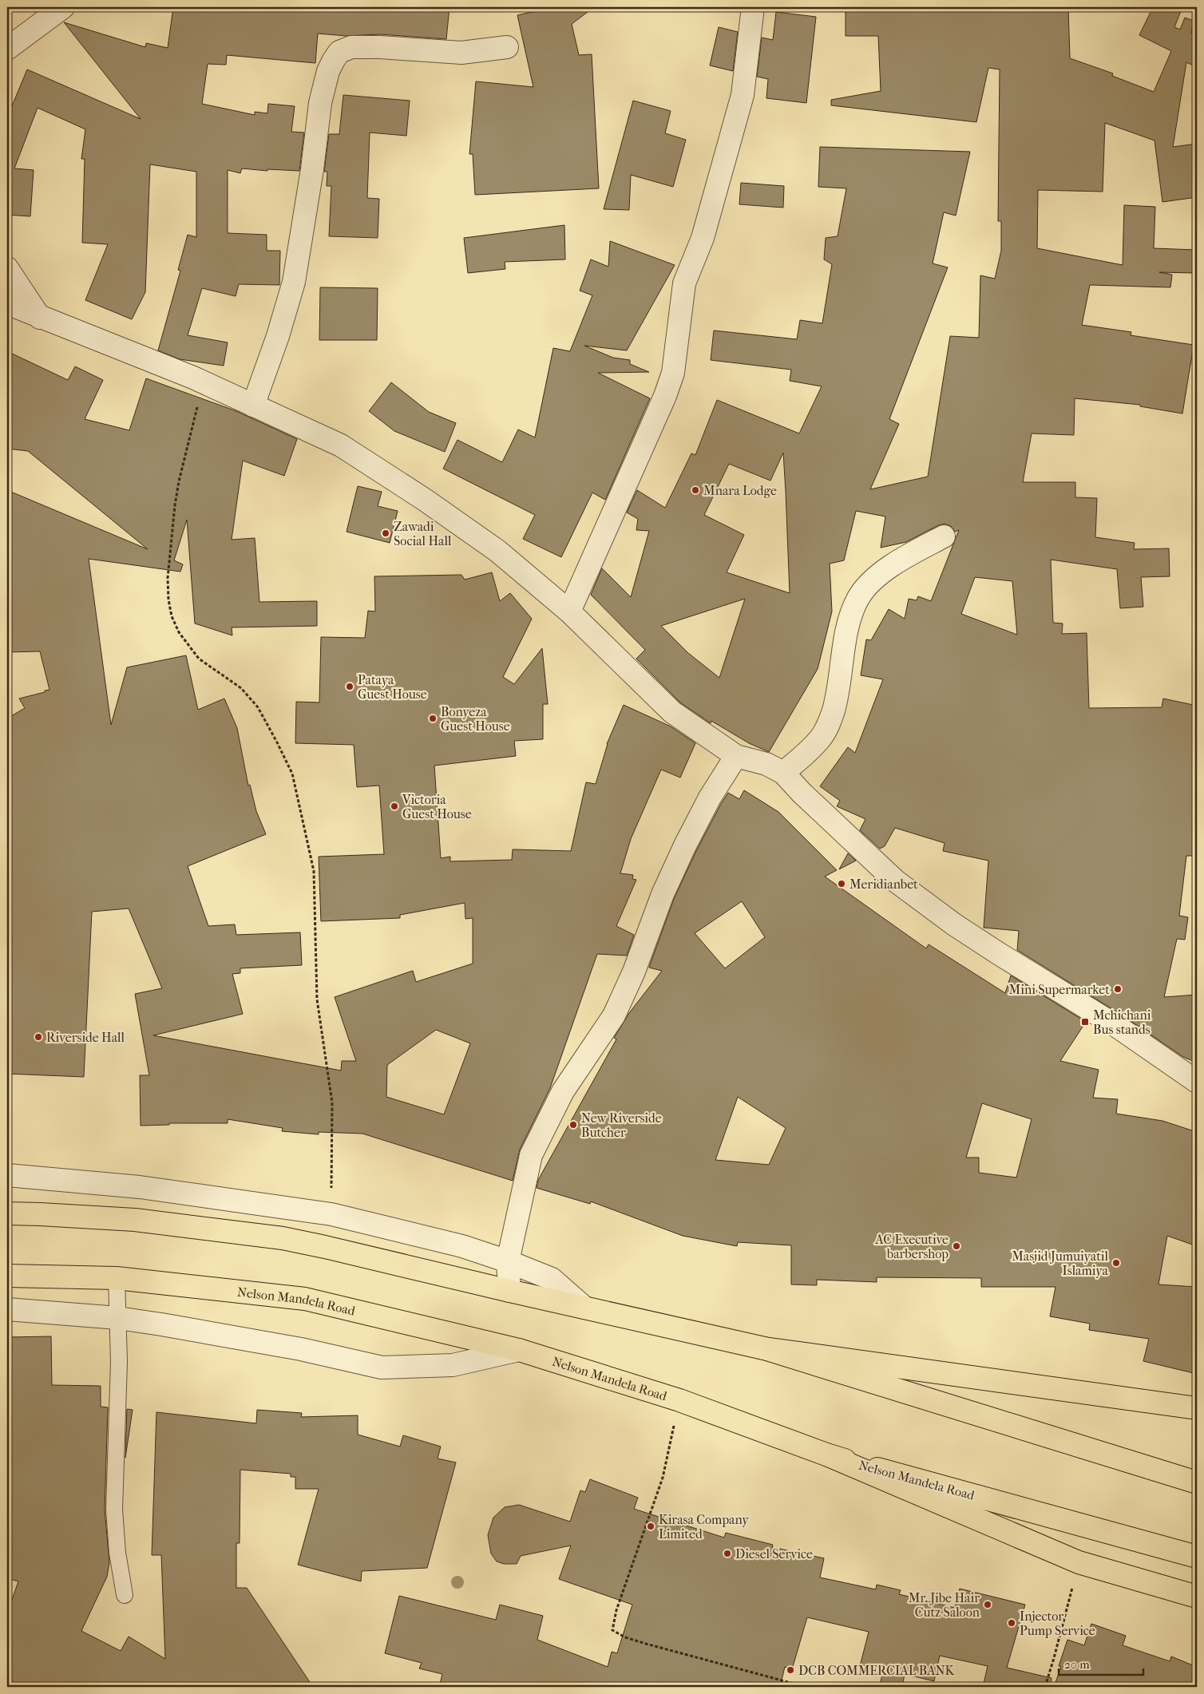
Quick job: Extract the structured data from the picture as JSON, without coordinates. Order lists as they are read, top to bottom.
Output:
{
  "streets": {
    "main road": ["Nelson Mandela Road"]
  },
  "places": {
    "other": [
      "Mnara Lodge",
      "Zawadi Social Hall",
      "Pataya Guest House",
      "Bonyeza Guest House",
      "Victoria Guest House",
      "Meridianbet",
      "Mini Supermarket",
      "Riverside Hall",
      "New Riverside Butcher",
      "AC Executive barbershop",
      "Masjid Jumuiyatil Islamiya",
      "Kirasa Company Limited",
      "Diesel Service",
      "Mr. Jibe Hair Cutz Saloon",
      "Injector Pump Service",
      "DCB COMMERCIAL BANK"
    ],
    "transit": ["Mchichani Bus stands"]
  },
  "scale_bar": "20 m"
}
